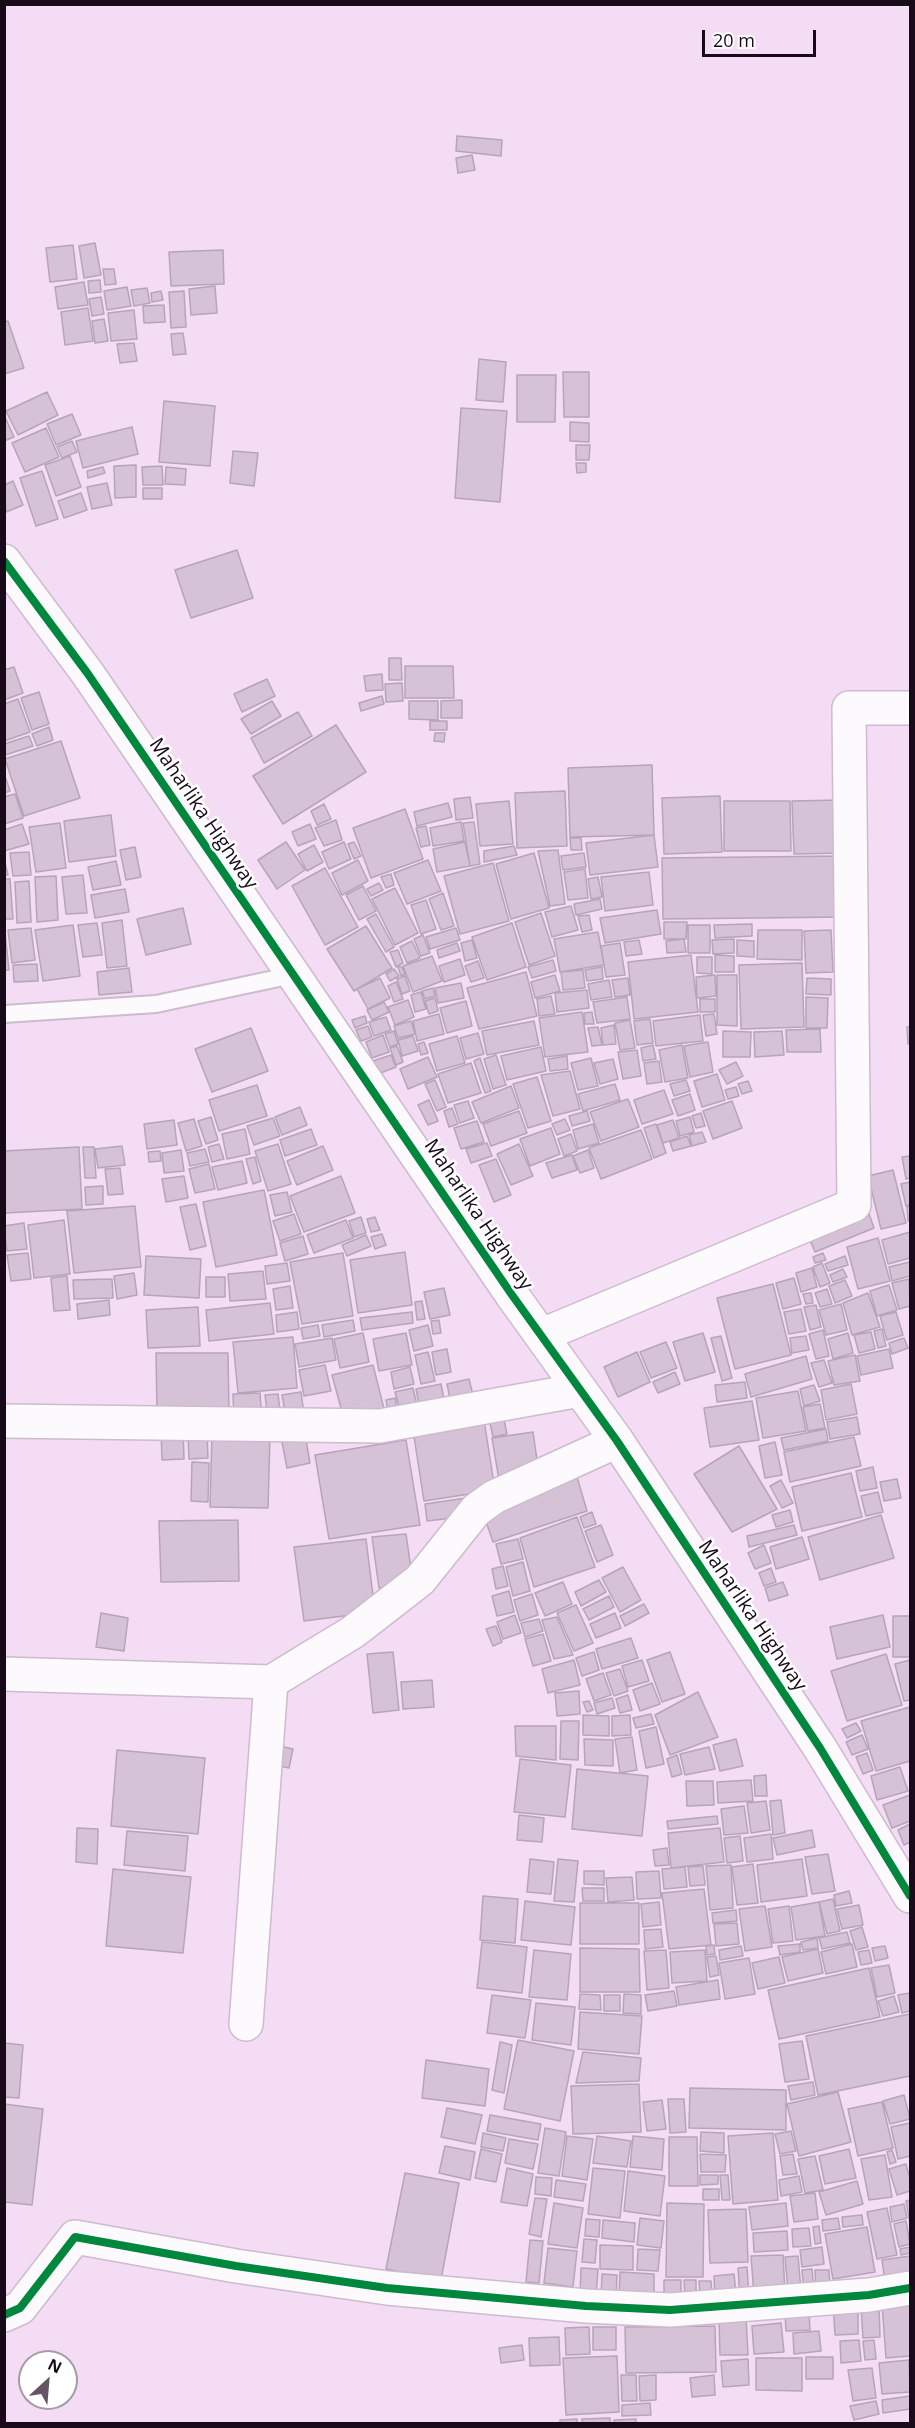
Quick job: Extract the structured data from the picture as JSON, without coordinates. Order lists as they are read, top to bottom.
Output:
{
  "streets": {
    "main road": ["Maharlika Highway"]
  },
  "scale_bar": "20 m",
  "north": "top right"
}
